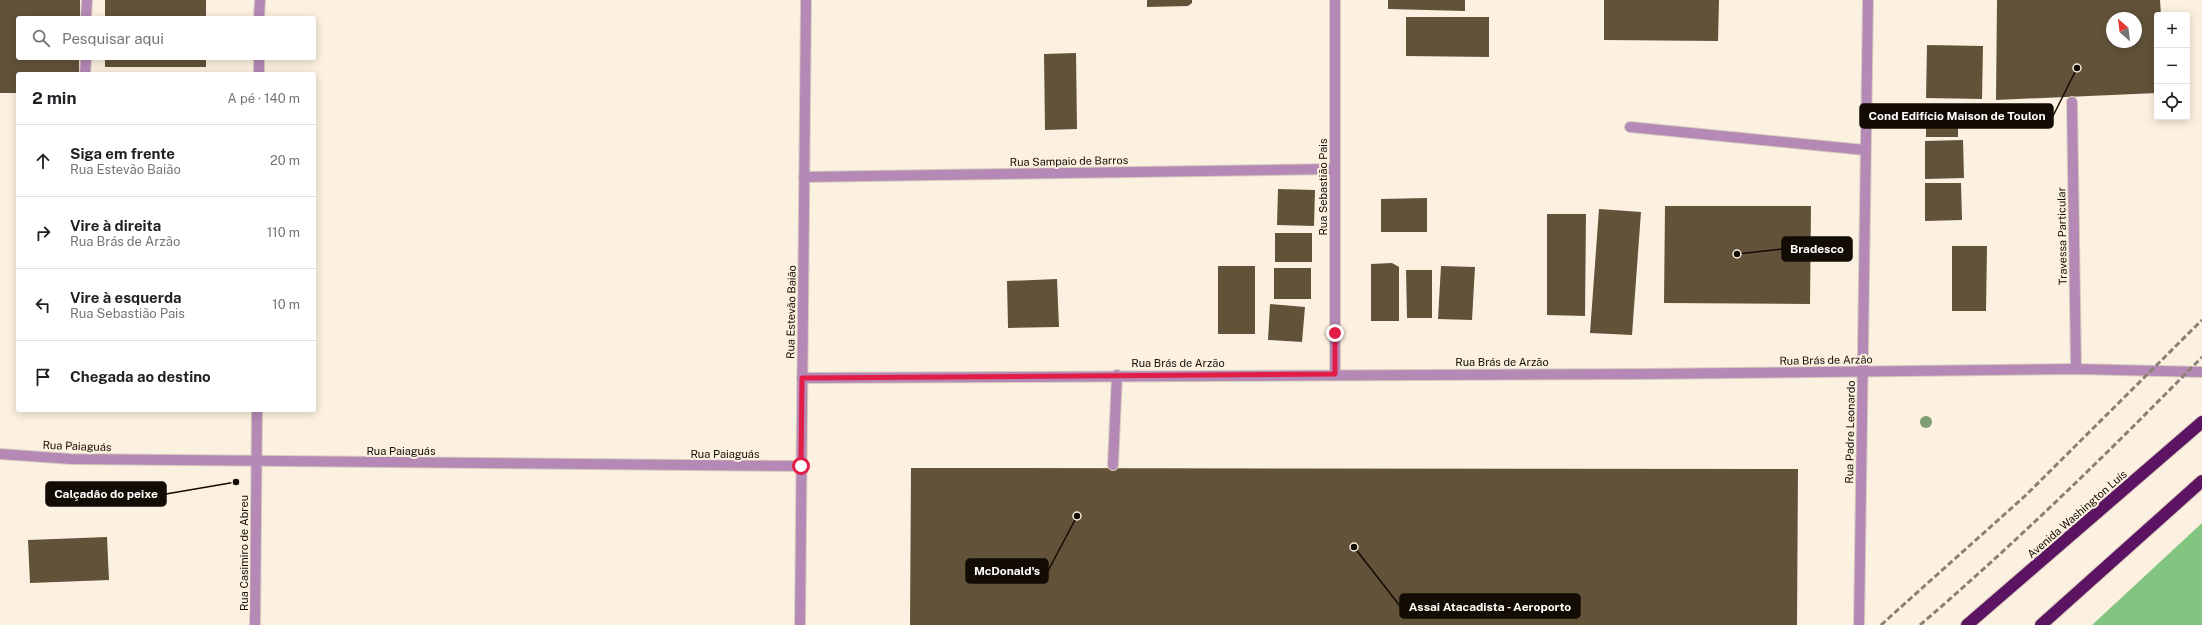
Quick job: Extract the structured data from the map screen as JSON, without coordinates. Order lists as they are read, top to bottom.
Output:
{
  "streets": {
    "highway": ["Avenida Washington Luís"],
    "street": [
      "Rua Sampaio de Barros",
      "Rua Sebastião Pais",
      "Travessa Particular",
      "Rua Estevão Baião",
      "Rua Brás de Arzão",
      "Rua Padre Leonardo",
      "Rua Paiaguás",
      "Rua Casimiro de Abreu"
    ]
  },
  "crossings": [
    ["Rua Sampaio de Barros", "Rua Sebastião Pais"],
    ["Rua Sampaio de Barros", "Rua Estevão Baião"],
    ["Rua Sebastião Pais", "Rua Brás de Arzão"],
    ["Travessa Particular", "Rua Brás de Arzão"],
    ["Rua Estevão Baião", "Rua Brás de Arzão"],
    ["Rua Estevão Baião", "Rua Paiaguás"],
    ["Rua Brás de Arzão", "Rua Padre Leonardo"],
    ["Rua Paiaguás", "Rua Casimiro de Abreu"]
  ],
  "places": [
    "Cond Edifício Maison de Toulon",
    "Bradesco",
    "Calçadâo do peixe",
    "McDonald's",
    "Assai Atacadista - Aeroporto"
  ],
  "north": "top left",
  "page": {
    "map_buttons": ["+", "−"],
    "search": "Pesquisar aqui",
    "heading": ["2 min", "A pé · 140 m"],
    "list": [
      ["Siga em frente", "Rua Estevão Baião", "20 m"],
      ["Vire à direita", "Rua Brás de Arzão", "110 m"],
      ["Vire à esquerda", "Rua Sebastião Pais", "10 m"],
      "Chegada ao destino"
    ]
  }
}
